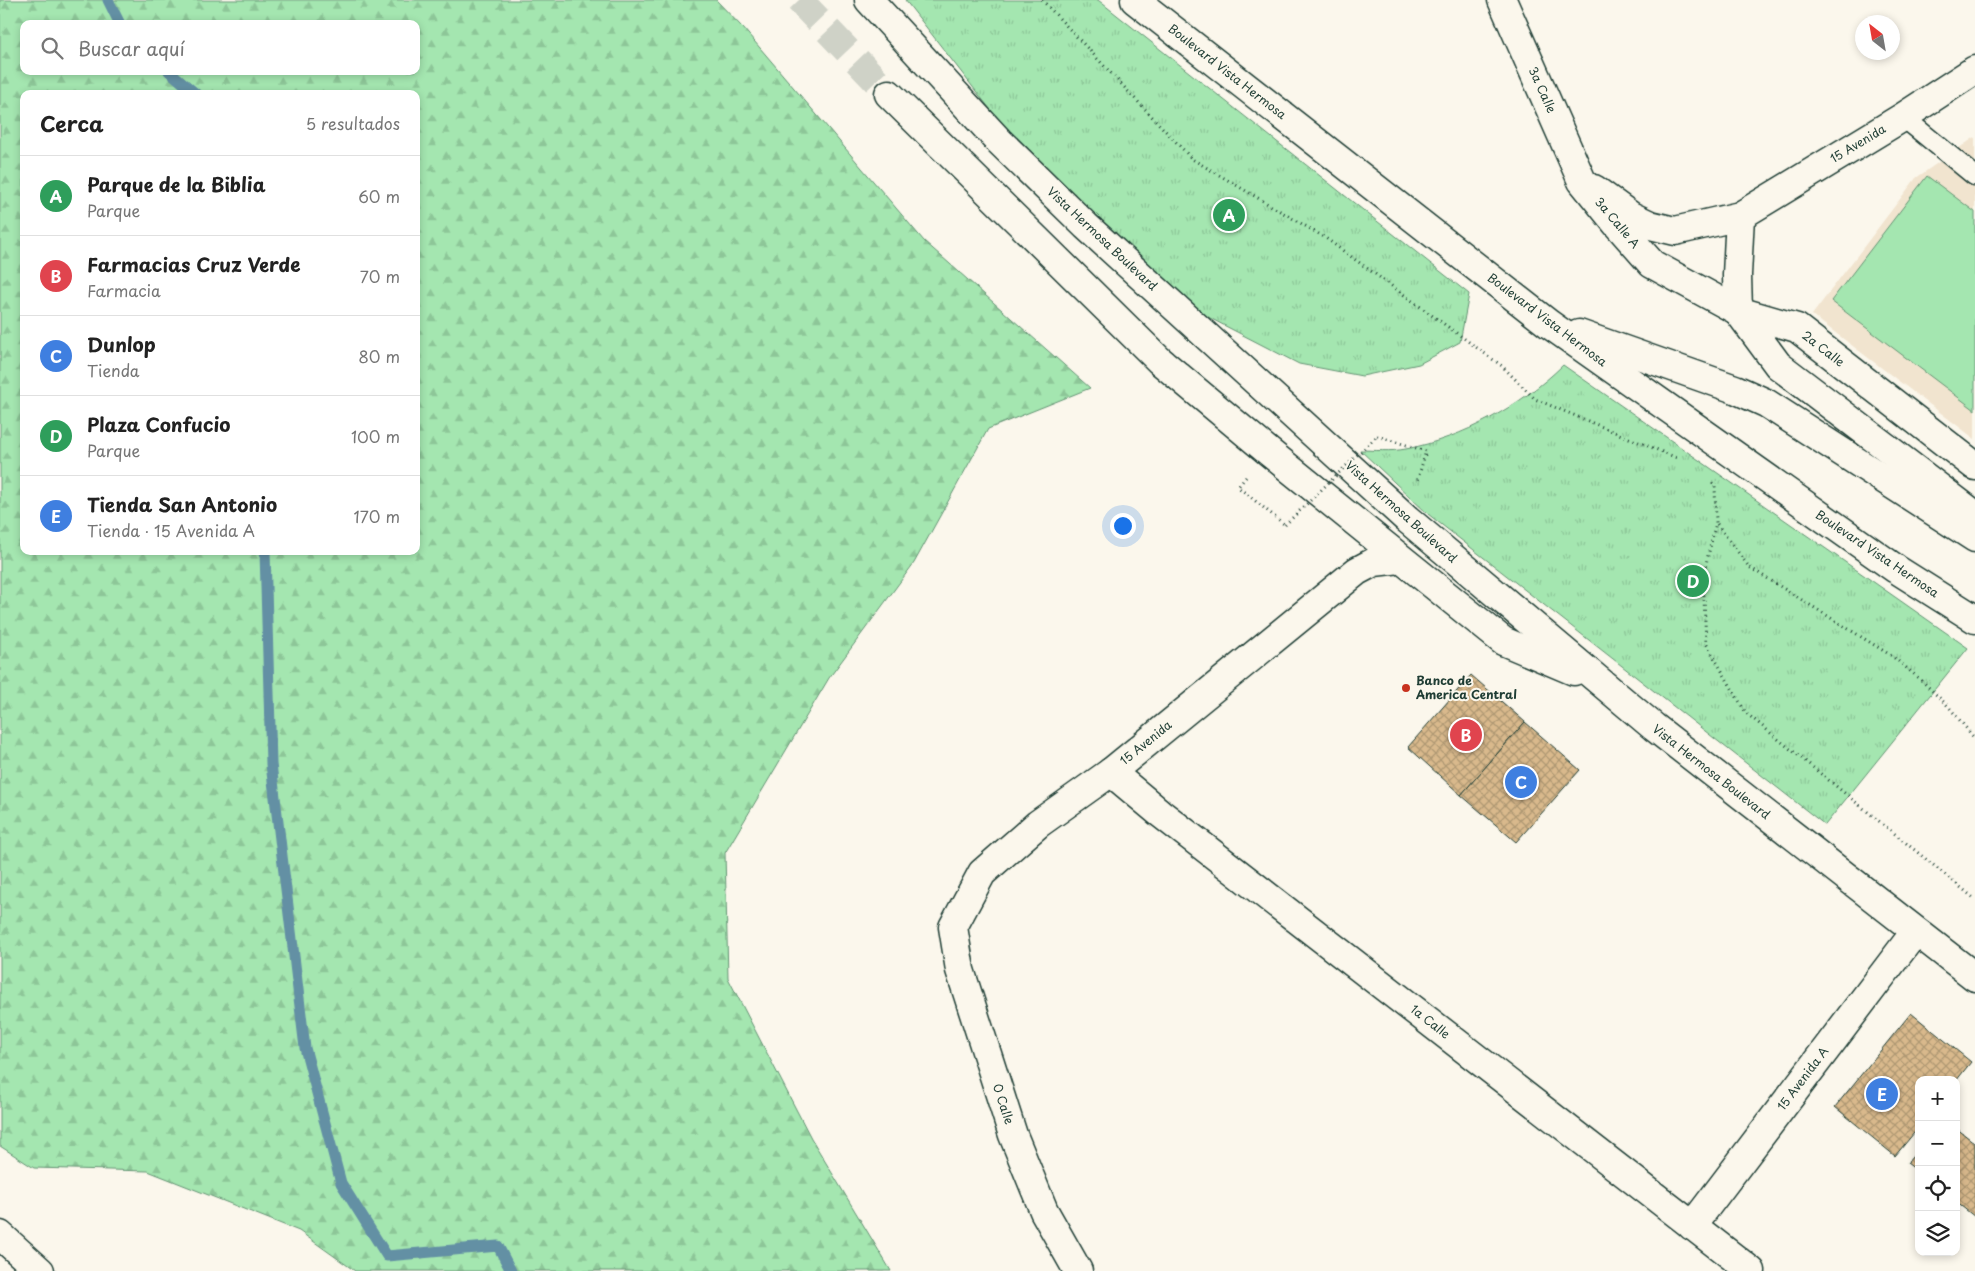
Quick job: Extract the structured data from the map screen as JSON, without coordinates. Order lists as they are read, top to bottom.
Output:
{
  "streets": {
    "main road": [
      "Boulevard Vista Hermosa",
      "3a Calle",
      "15 Avenida",
      "3a Calle A",
      "Vista Hermosa Boulevard",
      "2a Calle",
      "1a Calle",
      "15 Avenida A",
      "0 Calle"
    ]
  },
  "crossings": [
    ["3a Calle", "15 Avenida"],
    ["3a Calle", "3a Calle A"],
    ["15 Avenida", "3a Calle A"],
    ["15 Avenida", "1a Calle"],
    ["15 Avenida", "0 Calle"],
    ["3a Calle A", "2a Calle"],
    ["Vista Hermosa Boulevard", "15 Avenida A"],
    ["1a Calle", "15 Avenida A"]
  ],
  "places": ["Banco de America Central"],
  "north": "top left",
  "page": {
    "search": "Buscar aquí",
    "heading": ["Cerca", "5 resultados"],
    "list": [
      {
        "mark": "A",
        "name": "Parque de la Biblia",
        "note": "Parque",
        "value": "60 m"
      },
      {
        "mark": "B",
        "name": "Farmacias Cruz Verde",
        "note": "Farmacia",
        "value": "70 m"
      },
      {
        "mark": "C",
        "name": "Dunlop",
        "note": "Tienda",
        "value": "80 m"
      },
      {
        "mark": "D",
        "name": "Plaza Confucio",
        "note": "Parque",
        "value": "100 m"
      },
      {
        "mark": "E",
        "name": "Tienda San Antonio",
        "note": "Tienda · 15 Avenida A",
        "value": "170 m"
      }
    ],
    "pins": [
      "A",
      "D",
      "B",
      "C",
      "E"
    ],
    "map_buttons": ["+", "−"]
  }
}
